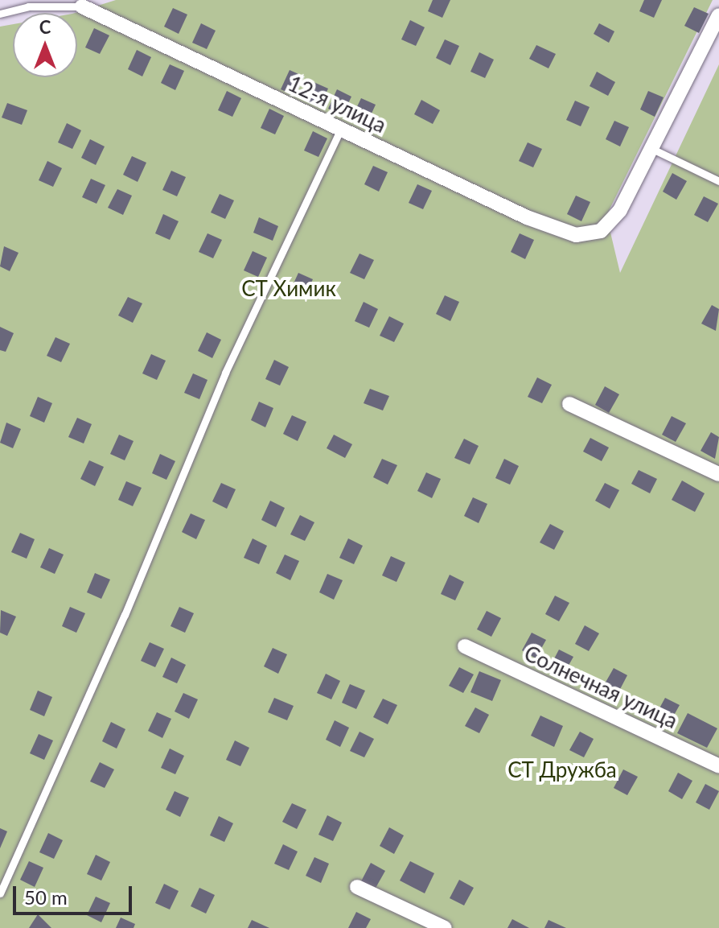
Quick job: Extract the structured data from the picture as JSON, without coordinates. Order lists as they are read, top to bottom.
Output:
{
  "streets": {
    "street": ["12-я улица", "Солнечная улица"]
  },
  "parks": ["СТ Химик", "СТ Дружба"],
  "scale_bar": "50 m",
  "north": "top"
}
